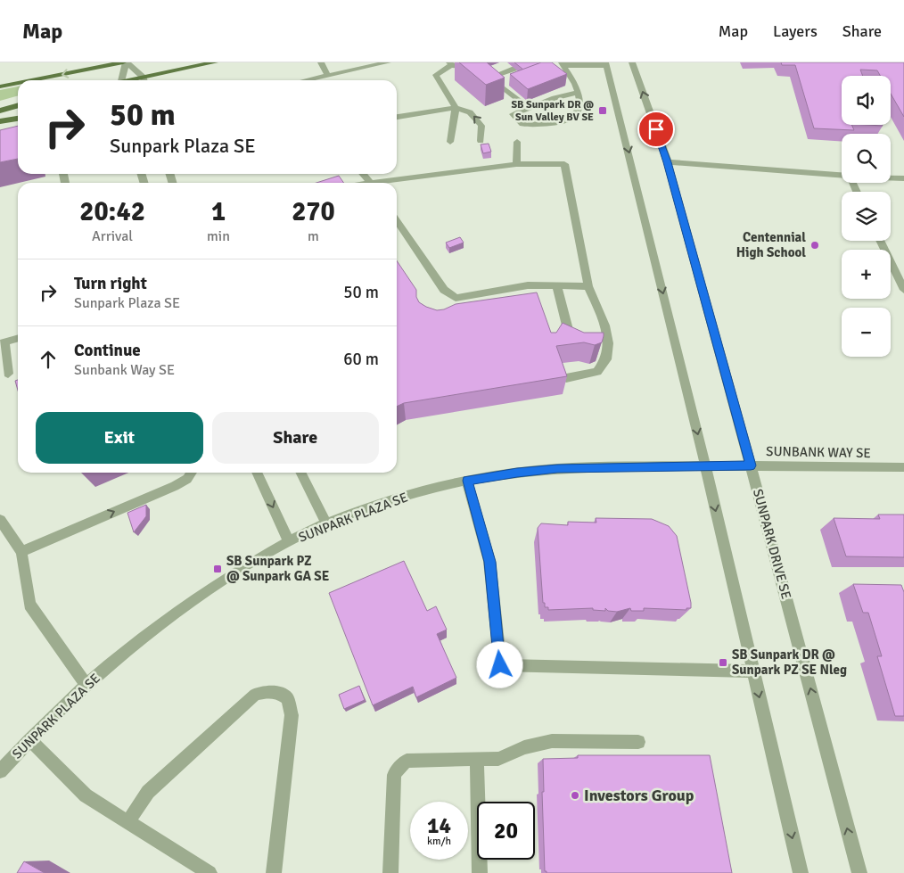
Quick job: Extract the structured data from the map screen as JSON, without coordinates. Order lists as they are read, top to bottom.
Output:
{
  "streets": {
    "street": ["SUNBANK WAY SE", "SUNPARK PLAZA SE", "SUNPARK DRIVE SE"]
  },
  "crossings": [
    ["SUNBANK WAY SE", "SUNPARK PLAZA SE"],
    ["SUNBANK WAY SE", "SUNPARK DRIVE SE"]
  ],
  "places": {
    "transit": ["SB Sunpark DR @ Sun Valley BV SE", "SB Sunpark PZ @ Sunpark GA SE", "SB Sunpark DR @ Sunpark PZ SE Nleg"],
    "other": ["Centennial High School", "Investors Group"]
  },
  "page": {
    "header": "Map",
    "nav": ["Map", "Layers", "Share"],
    "map_buttons": ["+", "−"],
    "turn": ["50 m", "Sunpark Plaza SE"],
    "eta": [
      "20:42",
      "Arrival",
      "1",
      "min",
      "270",
      "m"
    ],
    "list": [
      {
        "name": "Turn right",
        "note": "Sunpark Plaza SE",
        "value": "50 m"
      },
      {
        "name": "Continue",
        "note": "Sunbank Way SE",
        "value": "60 m"
      }
    ],
    "buttons": ["Exit", "Share"],
    "speed": "14 km/h",
    "limit": "20"
  }
}
